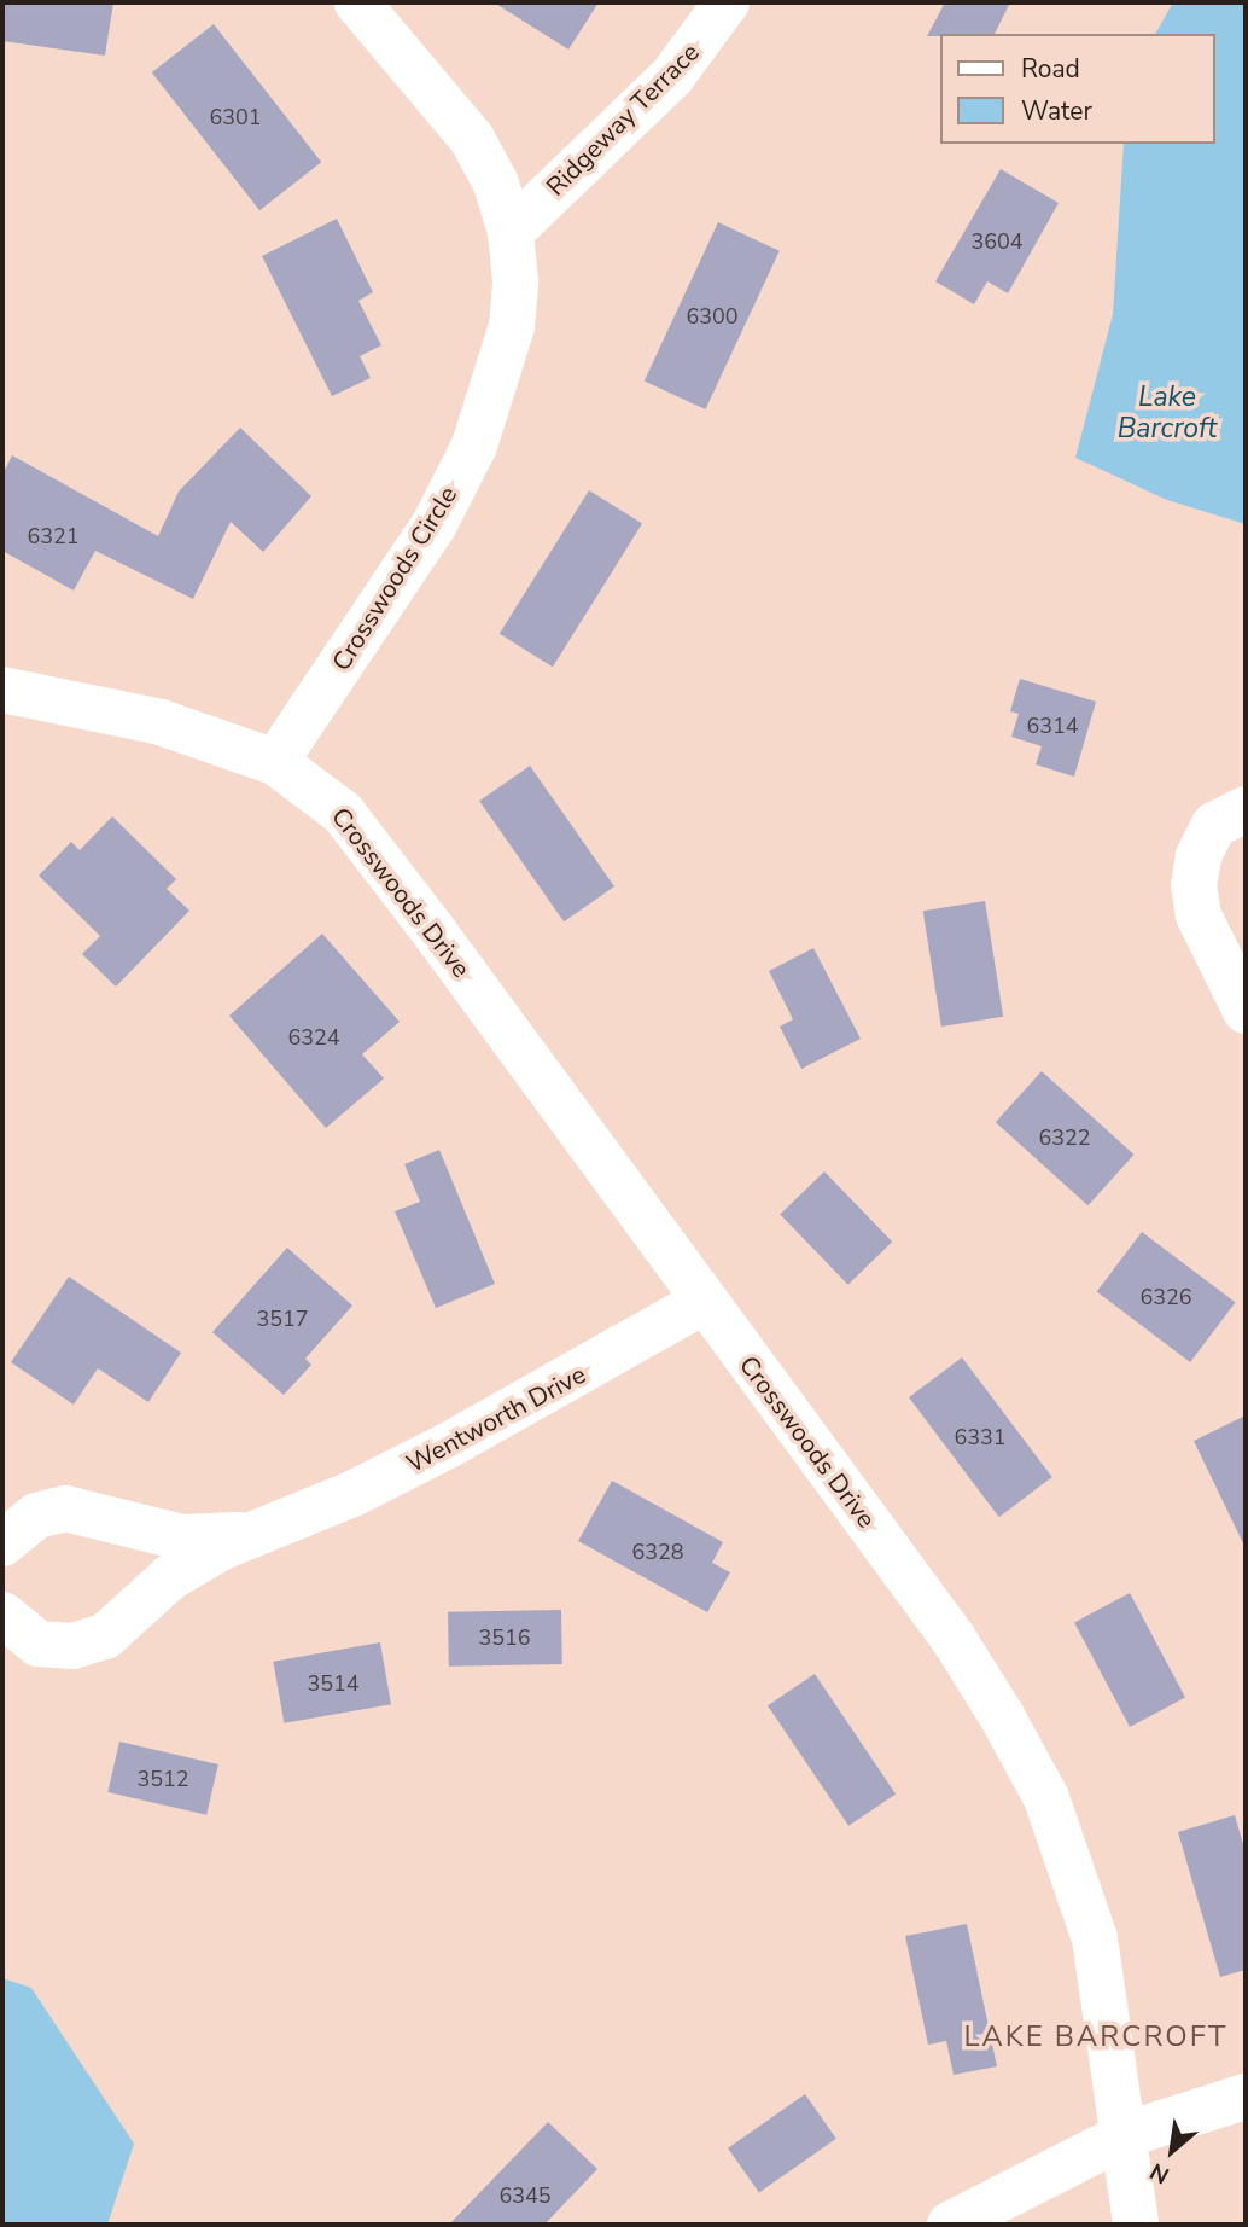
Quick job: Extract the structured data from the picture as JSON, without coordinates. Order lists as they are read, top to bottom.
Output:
{
  "streets": {
    "street": [
      "Ridgeway Terrace",
      "Crosswoods Circle",
      "Crosswoods Drive",
      "Wentworth Drive"
    ]
  },
  "crossings": [
    ["Ridgeway Terrace", "Crosswoods Circle"],
    ["Crosswoods Circle", "Crosswoods Drive"],
    ["Crosswoods Drive", "Wentworth Drive"]
  ],
  "districts": ["LAKE BARCROFT"],
  "water": ["Lake Barcroft"],
  "house_numbers": [
    "6301",
    "3604",
    "6300",
    "6321",
    "6314",
    "6324",
    "6322",
    "6326",
    "3517",
    "6331",
    "6328",
    "3516",
    "3514",
    "3512",
    "6345"
  ],
  "legend": ["Road", "Water"],
  "north": "bottom left"
}
